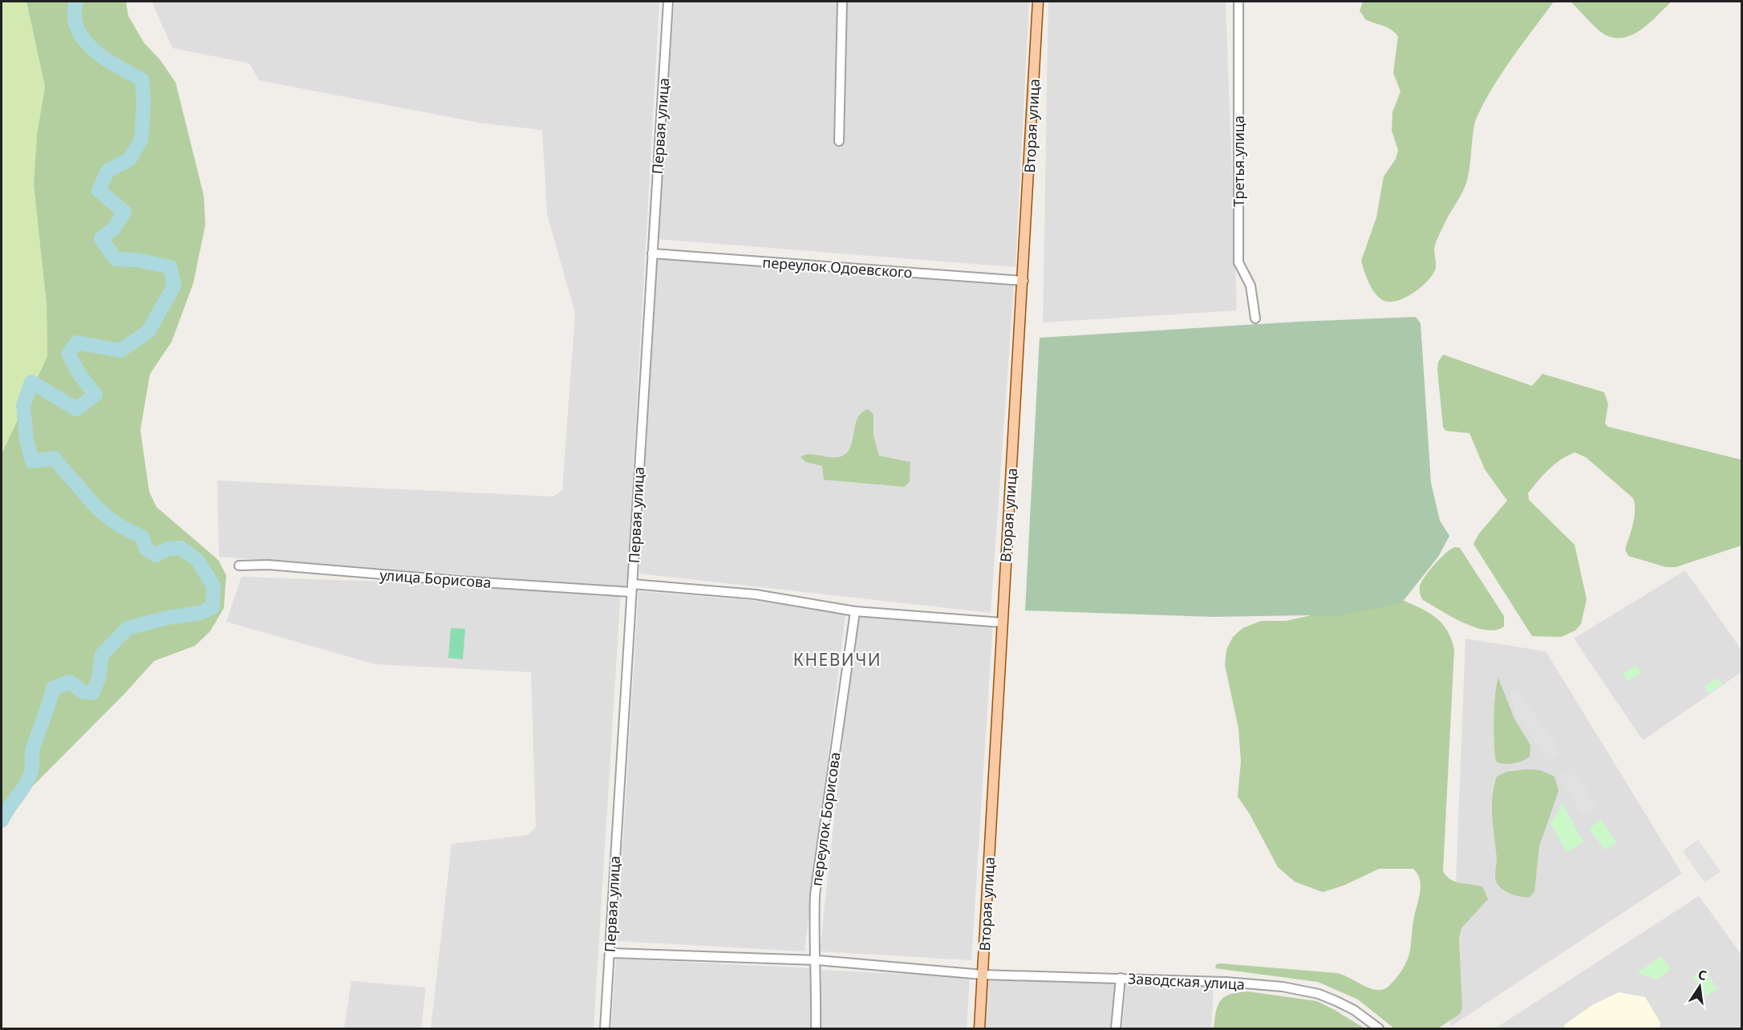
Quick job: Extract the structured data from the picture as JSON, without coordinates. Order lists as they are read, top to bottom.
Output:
{
  "streets": {
    "main road": ["Вторая улица"],
    "street": [
      "Первая улица",
      "Третья улица",
      "переулок Одоевского",
      "улица Борисова",
      "переулок Борисова",
      "Заводская улица"
    ]
  },
  "crossings": [
    ["Первая улица", "переулок Одоевского"],
    ["Первая улица", "улица Борисова"],
    ["Первая улица", "Заводская улица"],
    ["Вторая улица", "переулок Одоевского"],
    ["Вторая улица", "Заводская улица"],
    ["переулок Борисова", "Заводская улица"]
  ],
  "districts": ["КНЕВИЧИ"],
  "north": "top"
}
